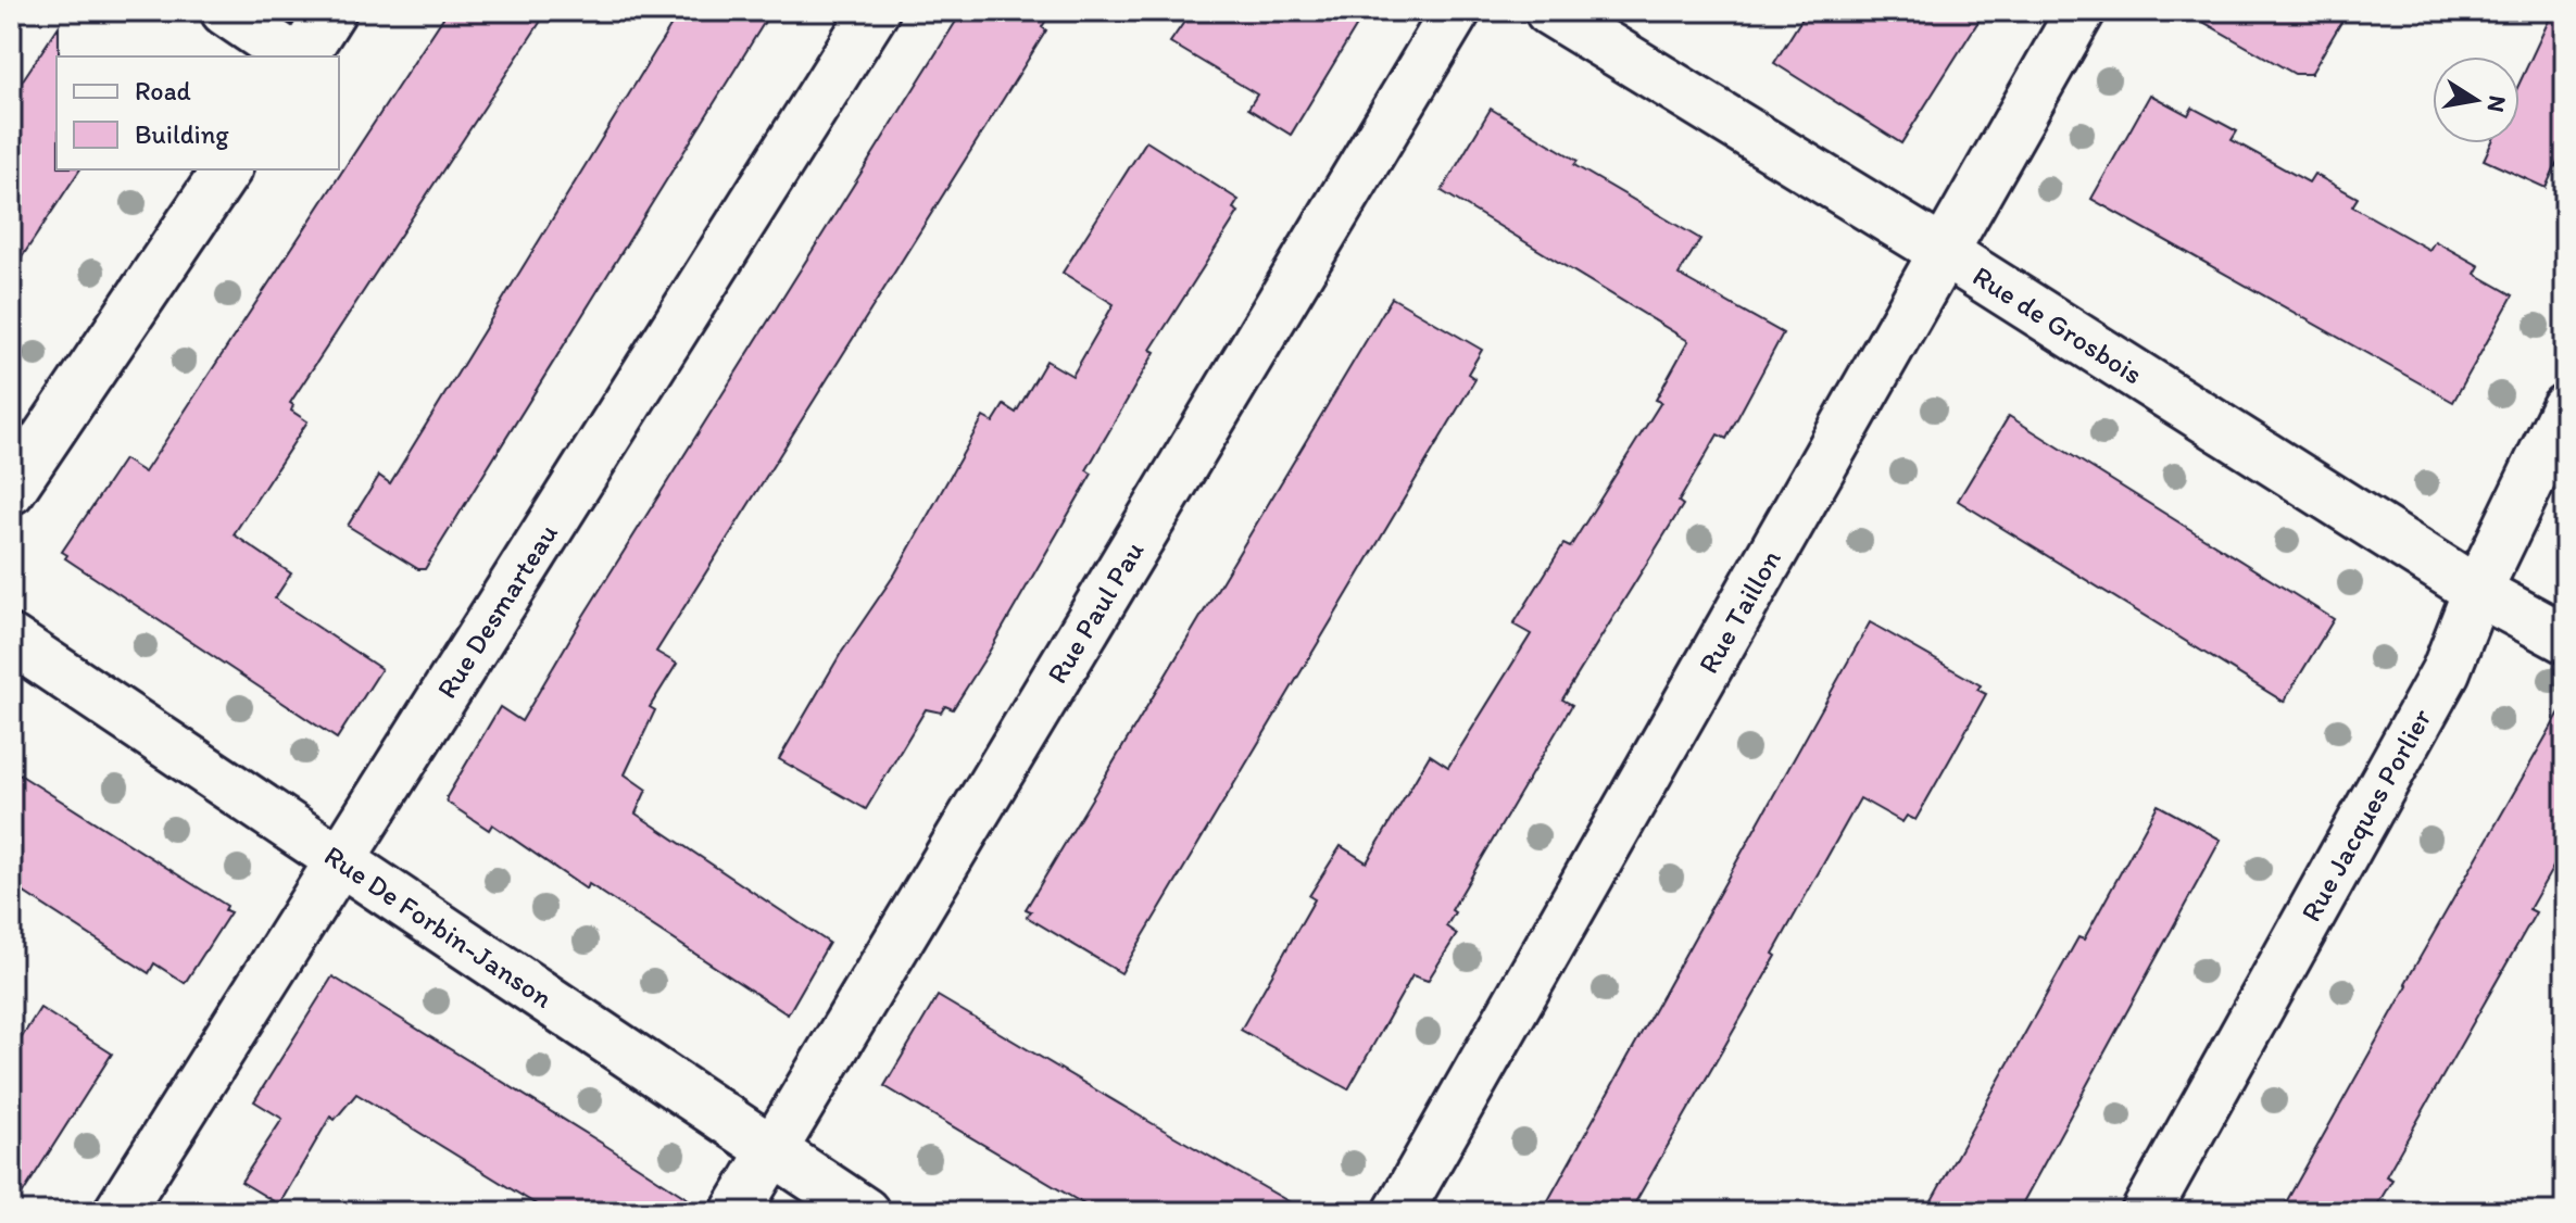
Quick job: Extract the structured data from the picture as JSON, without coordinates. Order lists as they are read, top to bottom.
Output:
{
  "streets": {
    "street": [
      "Rue de Grosbois",
      "Rue Desmarteau",
      "Rue Paul Pau",
      "Rue Taillon",
      "Rue Jacques Porlier",
      "Rue De Forbin-Janson"
    ]
  },
  "crossings": [
    ["Rue de Grosbois", "Rue Taillon"],
    ["Rue de Grosbois", "Rue Jacques Porlier"],
    ["Rue Desmarteau", "Rue De Forbin-Janson"],
    ["Rue Paul Pau", "Rue De Forbin-Janson"]
  ],
  "legend": ["Road", "Building"],
  "north": "right"
}
